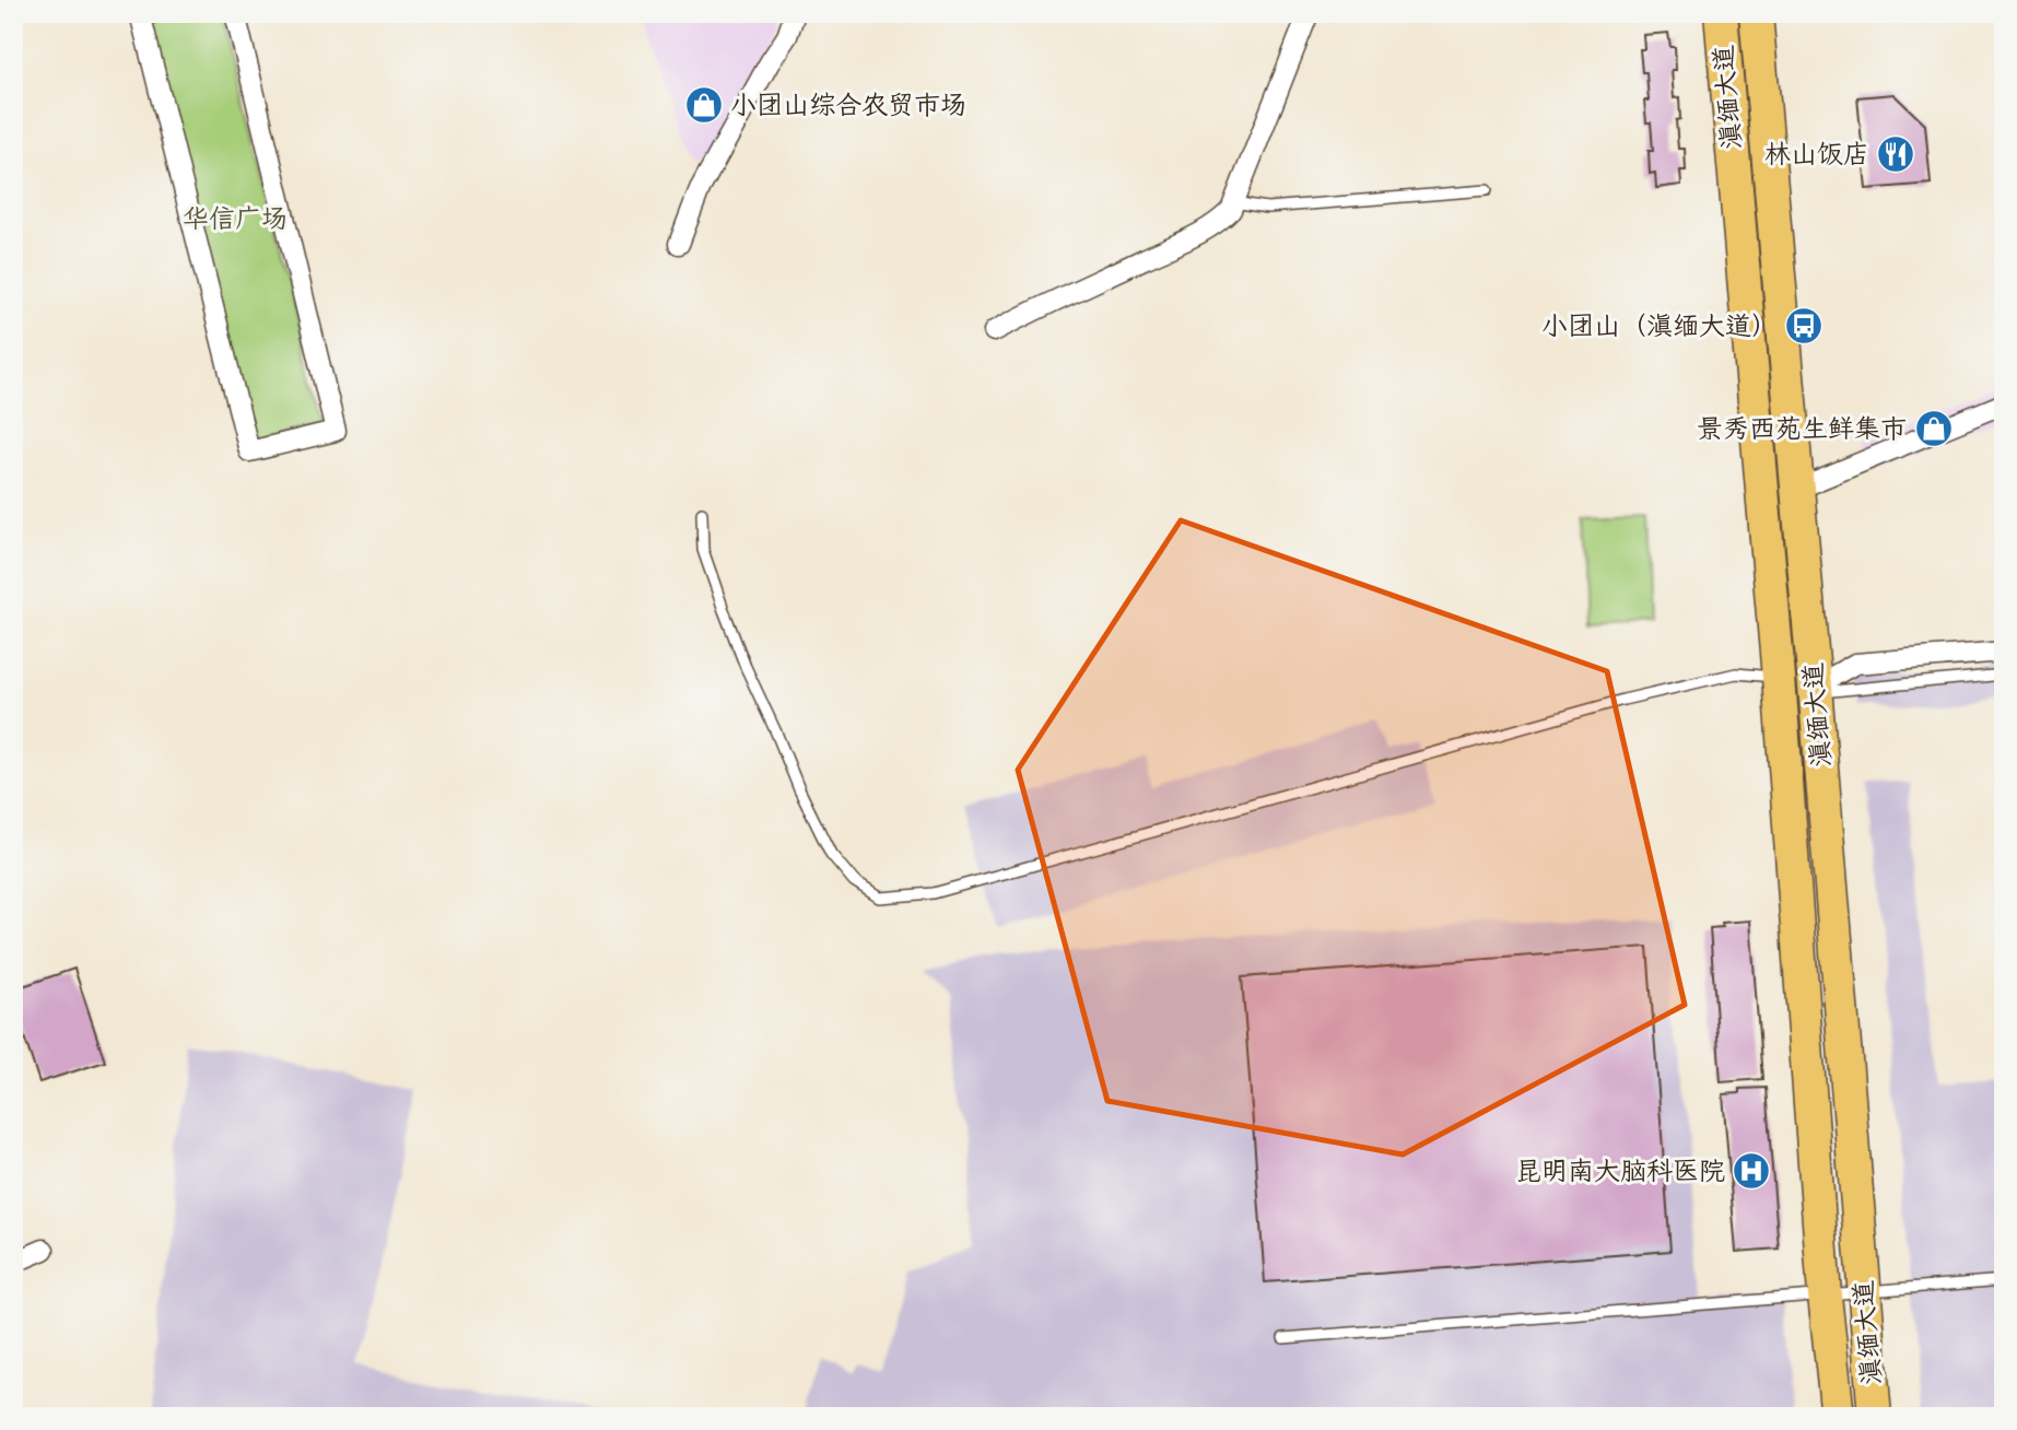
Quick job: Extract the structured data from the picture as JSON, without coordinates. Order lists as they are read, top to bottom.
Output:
{
  "streets": {
    "main road": ["滇缅大道"]
  },
  "parks": ["华信广场"],
  "places": {
    "shop": ["小团山综合农贸市场", "景秀西苑生鲜集市"],
    "restaurant": ["林山饭店"],
    "bus stop": ["小团山（滇缅大道）"],
    "hospital": ["昆明南大脑科医院"]
  }
}
